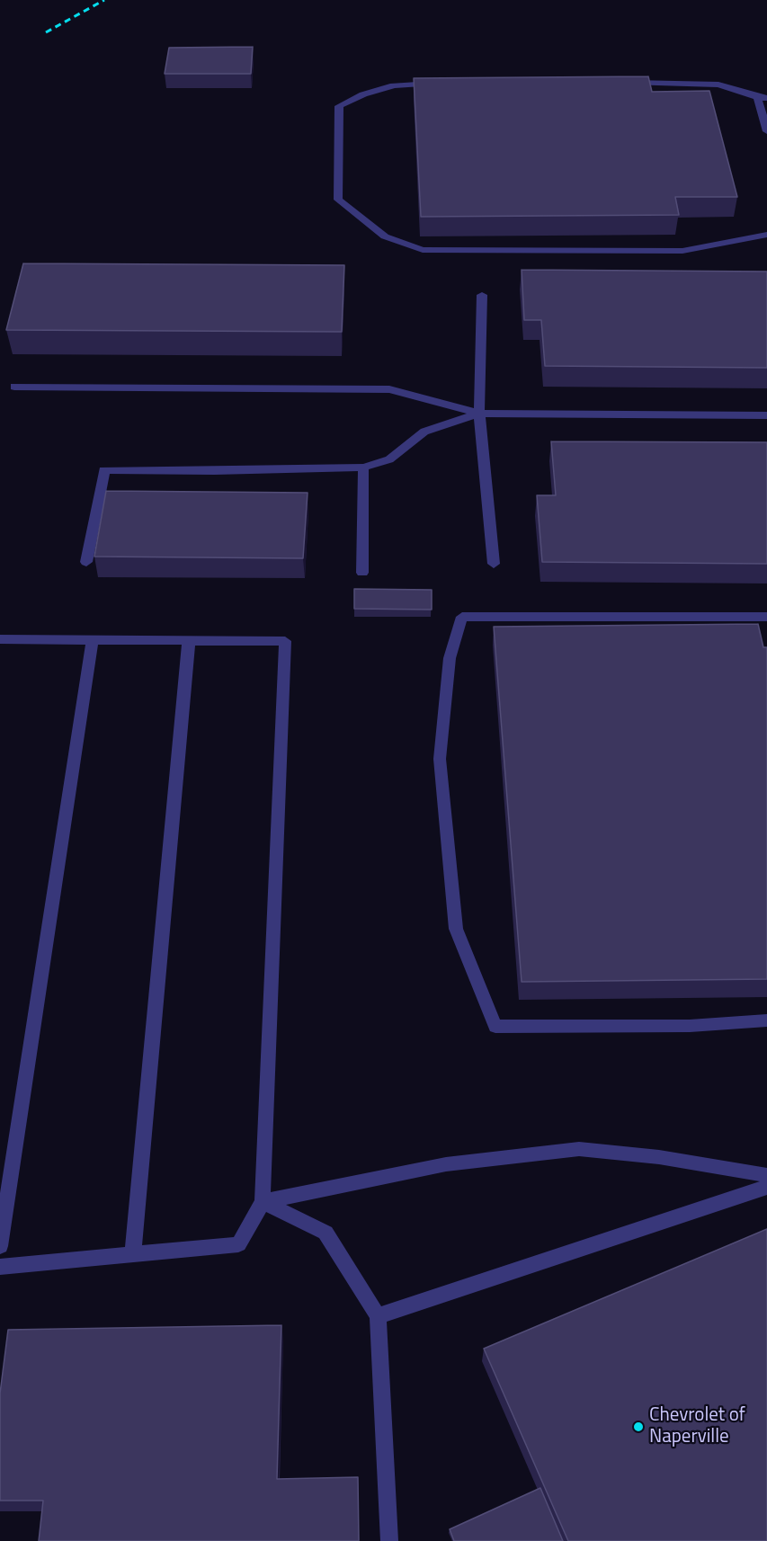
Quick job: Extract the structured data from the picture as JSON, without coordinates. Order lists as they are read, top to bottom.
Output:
{
  "places": ["Chevrolet of Naperville"]
}
